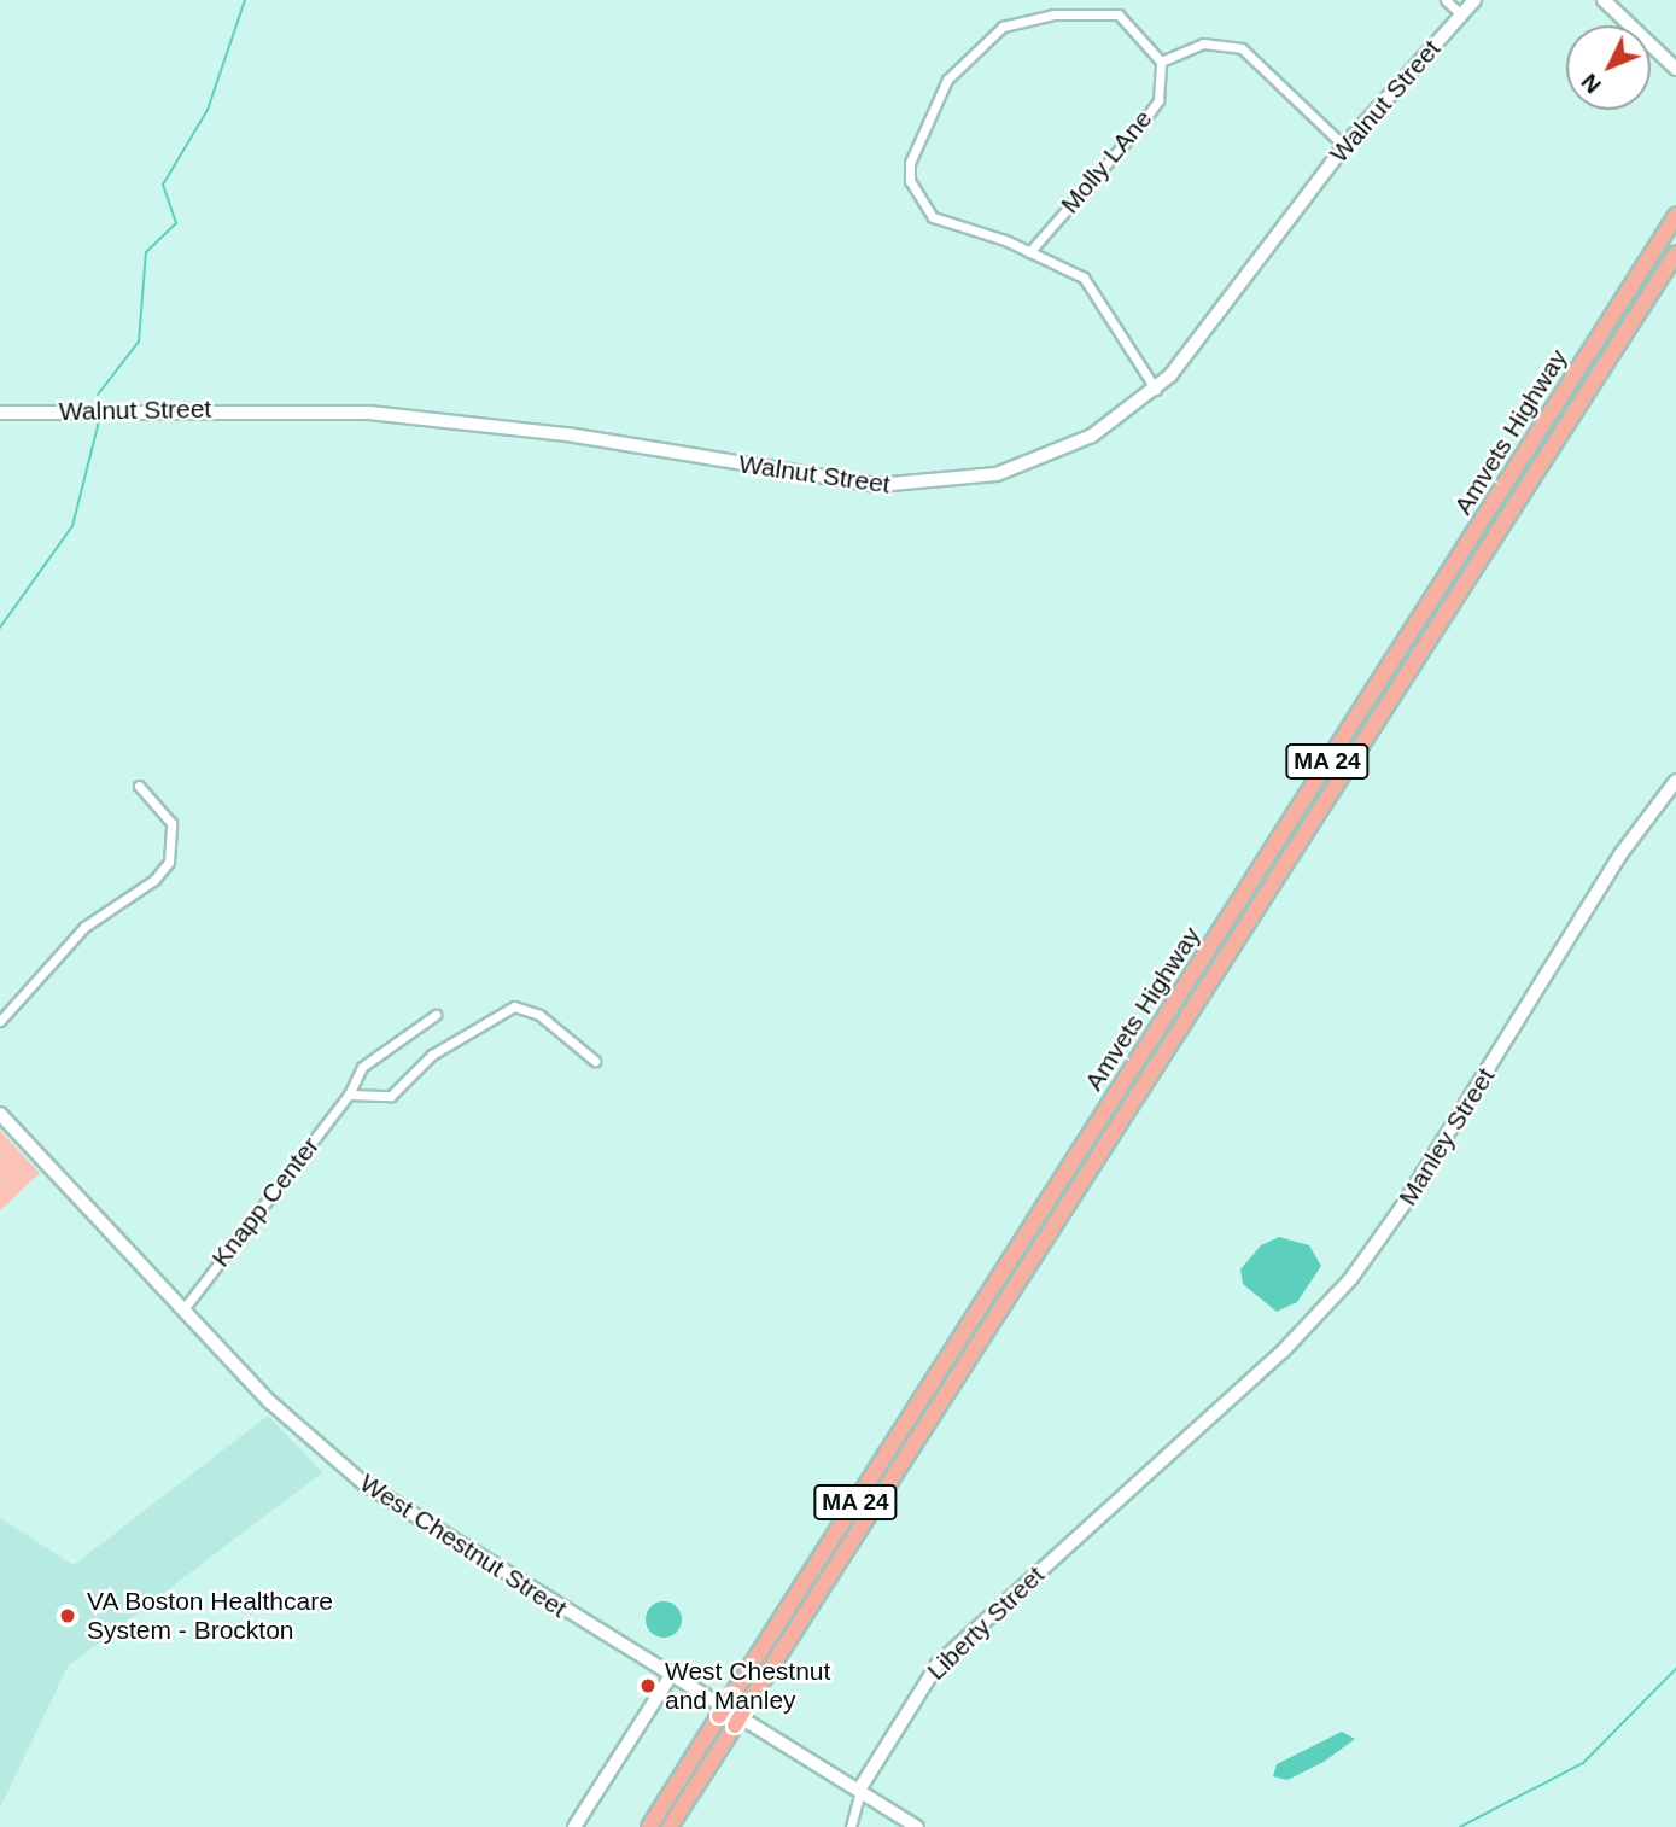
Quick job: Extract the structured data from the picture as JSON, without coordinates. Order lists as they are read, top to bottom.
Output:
{
  "streets": {
    "highway": ["Amvets Highway", "MA 24"],
    "main road": [
      "Walnut Street",
      "Manley Street",
      "West Chestnut Street",
      "Liberty Street"
    ],
    "street": ["Molly LAne", "Knapp Center"]
  },
  "crossings": [
    ["Manley Street", "Liberty Street"],
    ["Knapp Center", "West Chestnut Street"],
    ["West Chestnut Street", "Liberty Street"]
  ],
  "places": ["VA Boston Healthcare System - Brockton", "West Chestnut and Manley"],
  "north": "bottom left"
}
